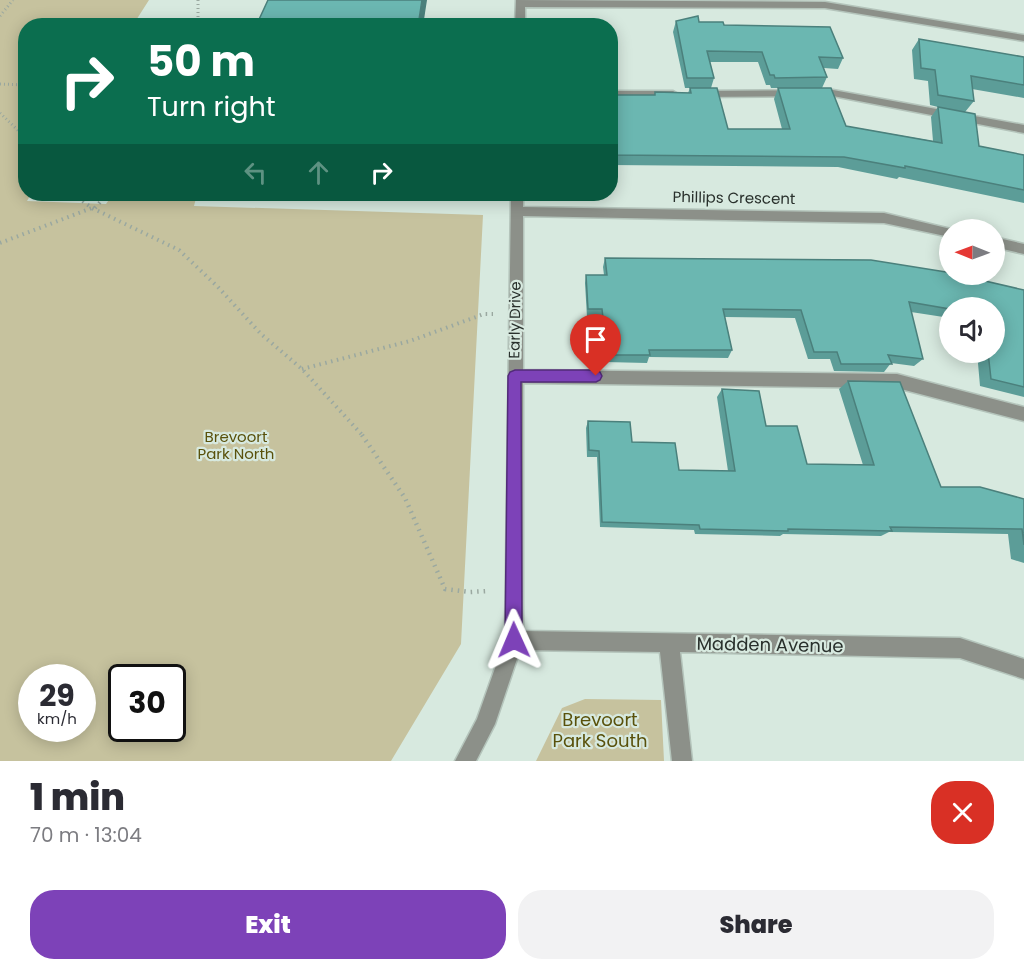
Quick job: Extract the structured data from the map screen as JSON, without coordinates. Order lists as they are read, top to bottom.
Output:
{
  "streets": {
    "street": ["Phillips Crescent", "Early Drive", "Madden Avenue"]
  },
  "crossings": [
    ["Phillips Crescent", "Early Drive"],
    ["Early Drive", "Madden Avenue"]
  ],
  "parks": ["Brevoort Park North", "Brevoort Park South"],
  "north": "left",
  "page": {
    "turn": ["50 m", "Turn right"],
    "speed": "29 km/h",
    "limit": "30",
    "heading": ["1 min", "70 m · 13:04"],
    "buttons": ["Exit", "Share"]
  }
}
